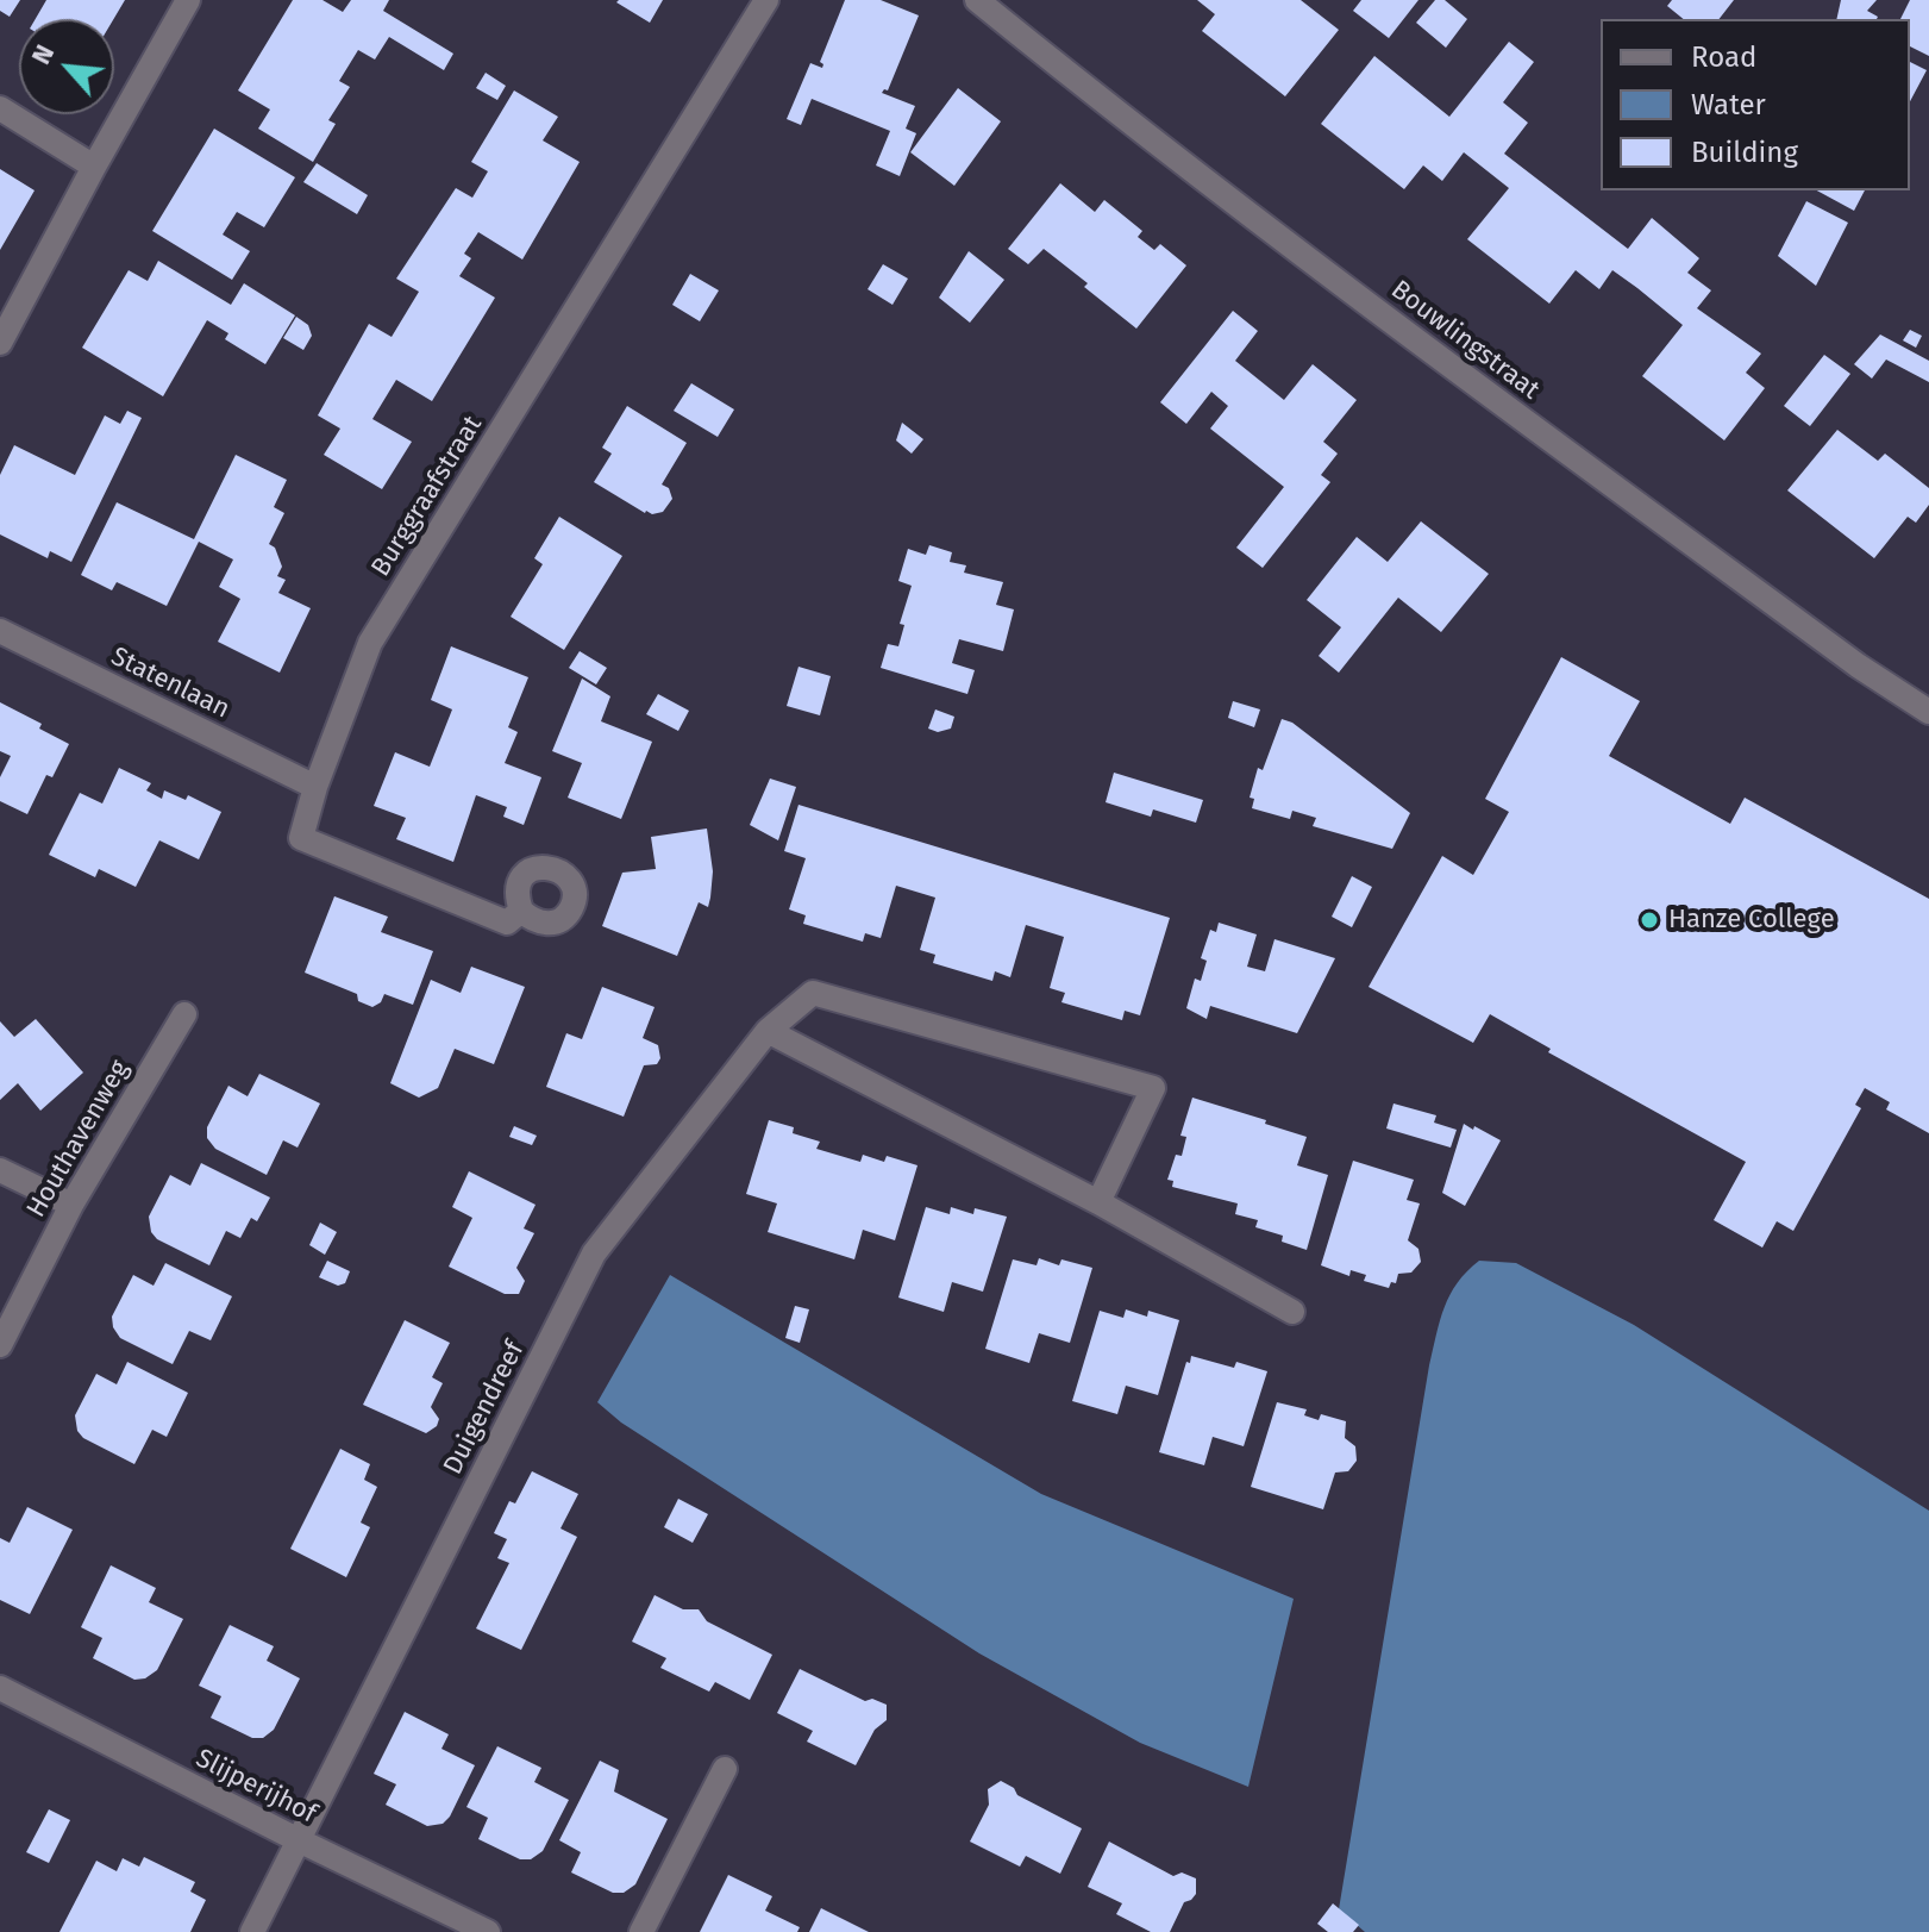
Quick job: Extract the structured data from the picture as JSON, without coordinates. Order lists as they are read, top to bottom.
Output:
{
  "streets": {
    "street": [
      "Bouwlingstraat",
      "Burggraafstraat",
      "Statenlaan",
      "Houthavenweg",
      "Duigendreef",
      "Slijperijhof"
    ]
  },
  "crossings": [
    ["Burggraafstraat", "Statenlaan"],
    ["Duigendreef", "Slijperijhof"]
  ],
  "places": ["Hanze College"],
  "legend": ["Road", "Water", "Building"],
  "north": "top left"
}
